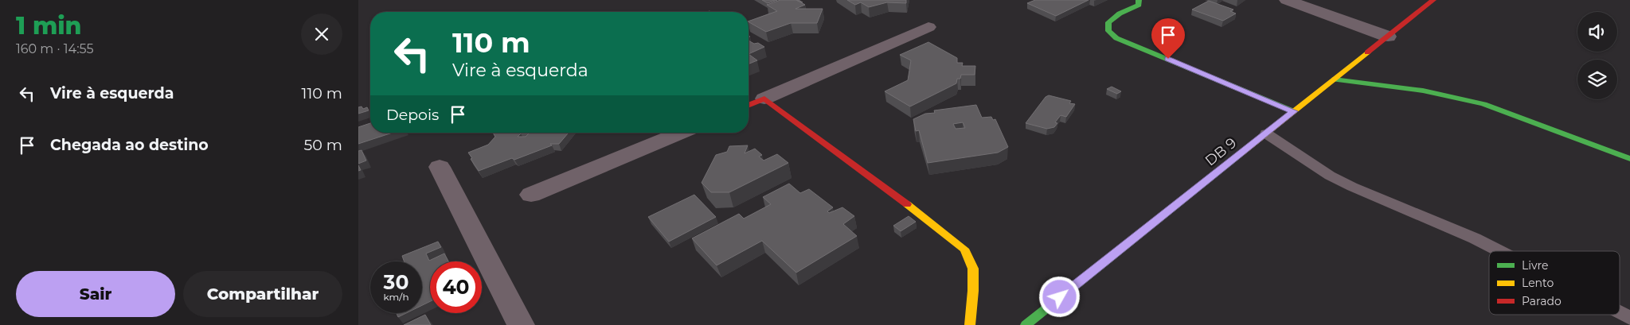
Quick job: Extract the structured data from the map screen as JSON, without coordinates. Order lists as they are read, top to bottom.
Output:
{
  "streets": {
    "street": ["DB 9"]
  },
  "legend": ["Livre", "Lento", "Parado"],
  "page": {
    "heading": ["1 min", "160 m · 14:55"],
    "turn": ["110 m", "Vire à esquerda"],
    "list": [
      {
        "name": "Vire à esquerda",
        "value": "110 m"
      },
      {
        "name": "Chegada ao destino",
        "value": "50 m"
      }
    ],
    "then": "Depois",
    "speed": "30 km/h",
    "limit": "40",
    "buttons": ["Sair", "Compartilhar"]
  }
}
